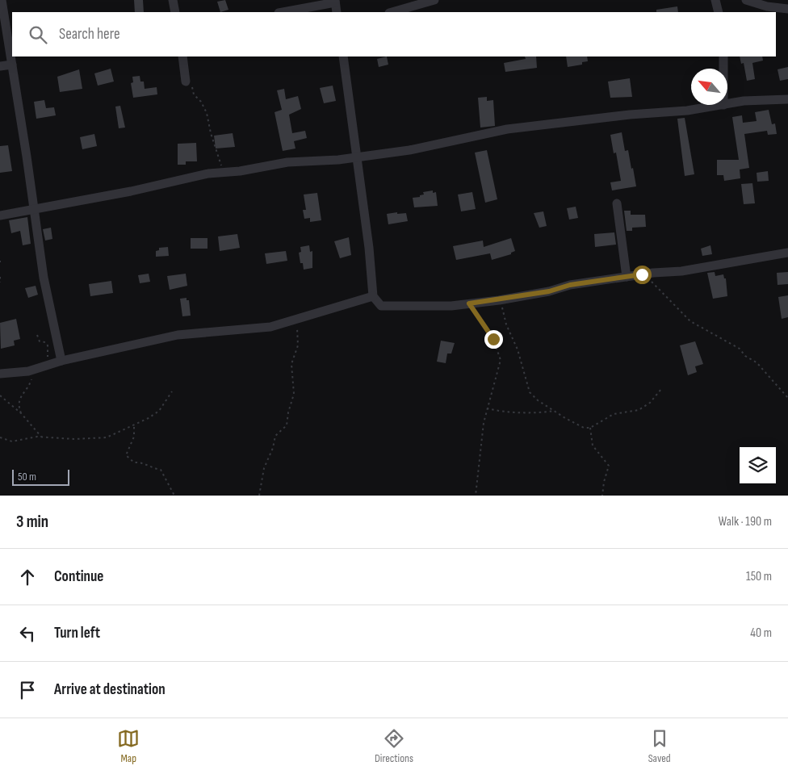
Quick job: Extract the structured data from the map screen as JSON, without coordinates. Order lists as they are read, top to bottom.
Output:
{
  "scale_bar": "50 m",
  "north": "top left",
  "page": {
    "search": "Search here",
    "scale": "50 m",
    "heading": ["3 min", "Walk · 190 m"],
    "list": [
      ["Continue", "150 m"],
      ["Turn left", "40 m"],
      "Arrive at destination"
    ],
    "nav": ["Map", "Directions", "Saved"]
  }
}
